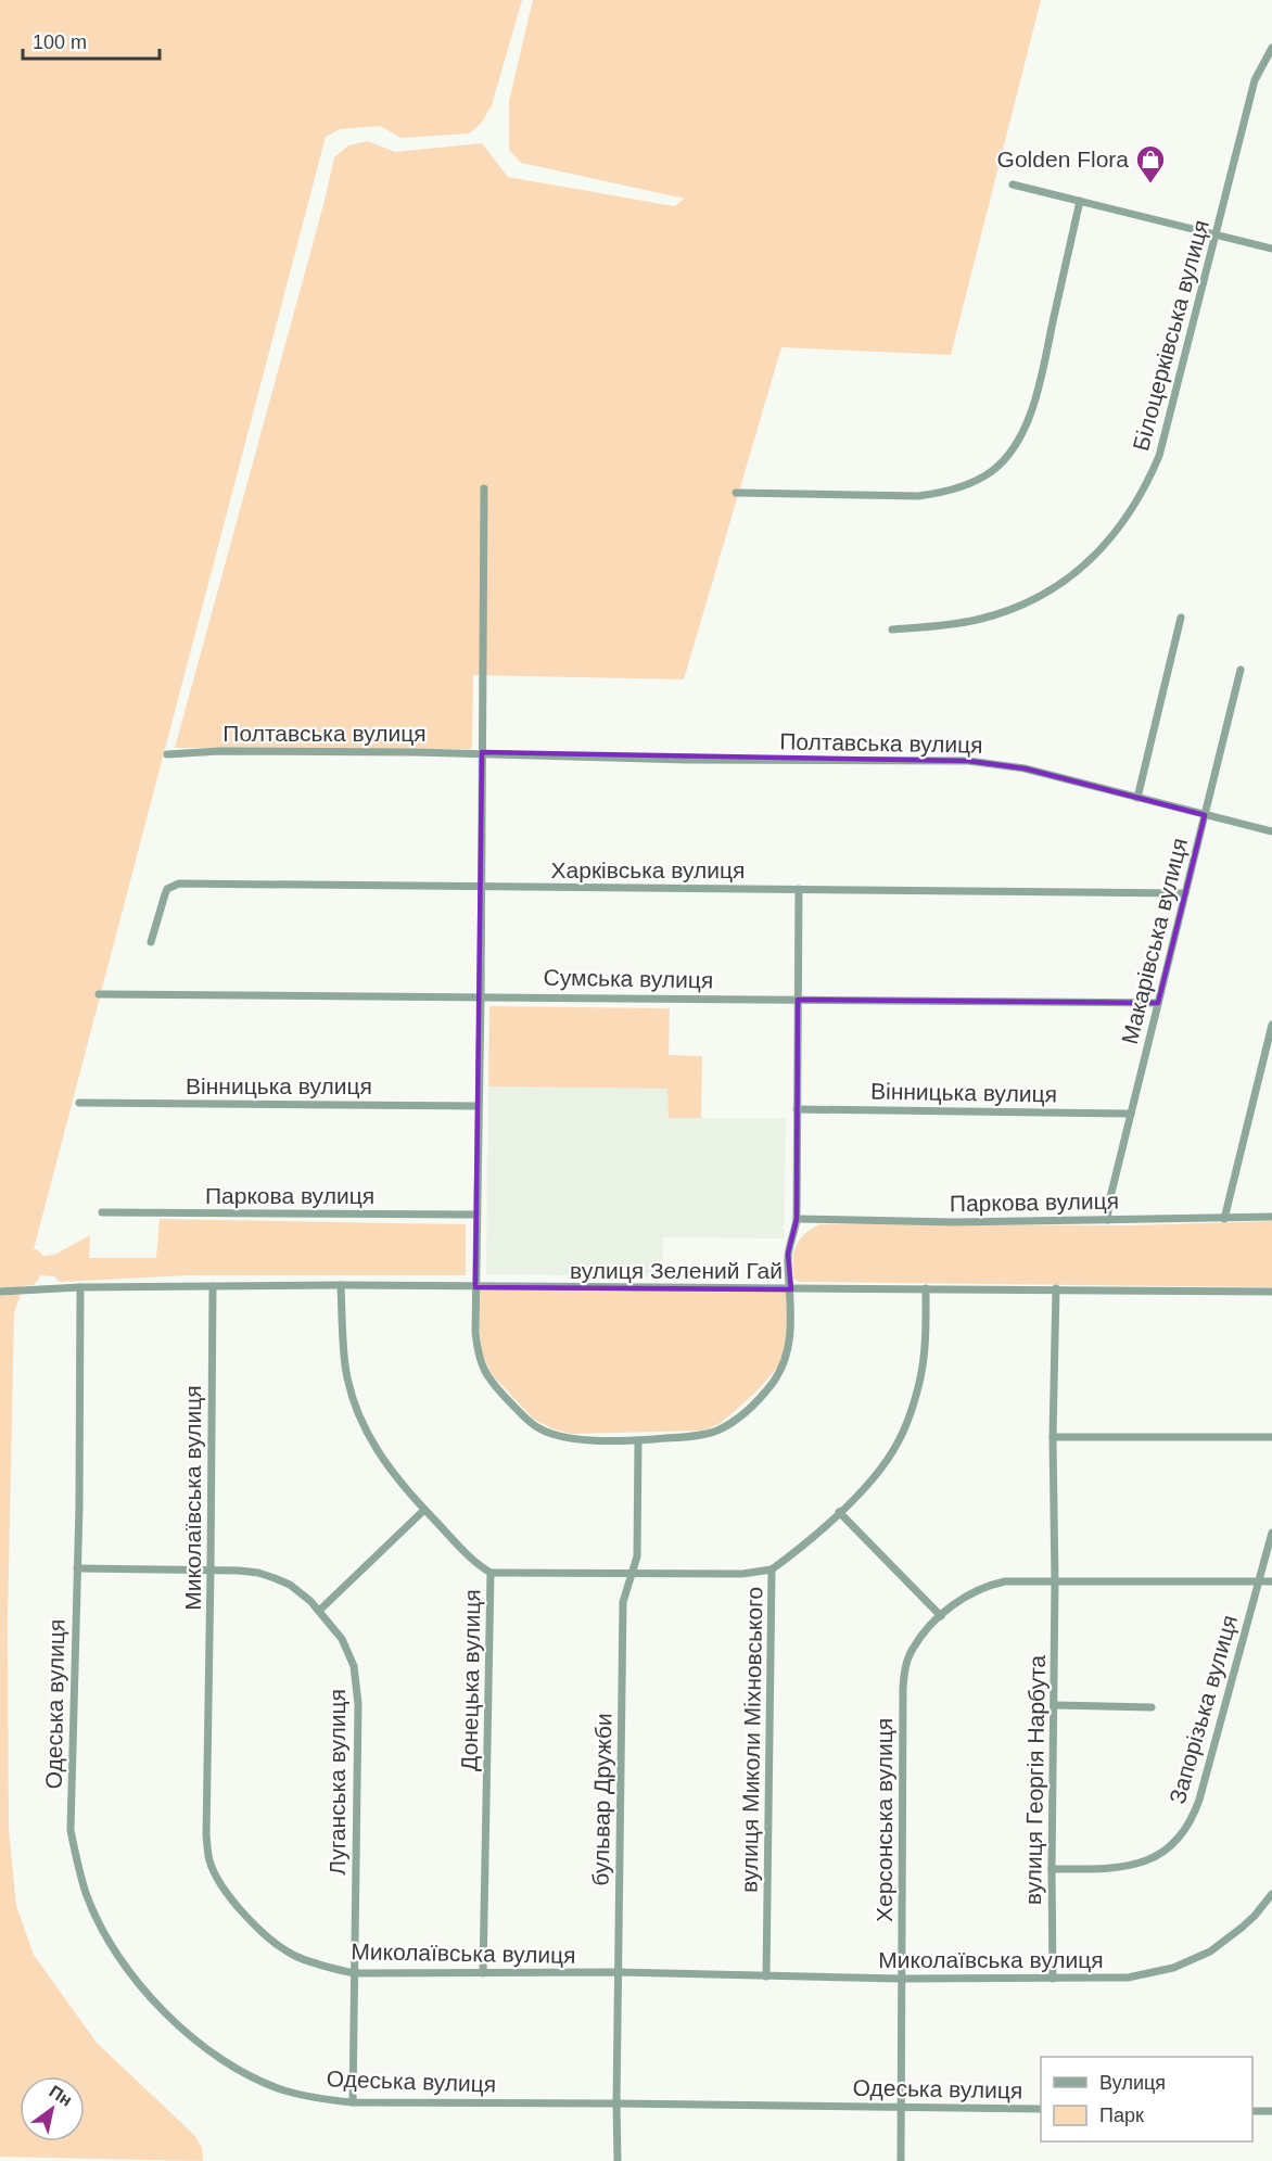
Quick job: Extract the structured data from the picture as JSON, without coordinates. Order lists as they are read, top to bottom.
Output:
{
  "streets": {
    "street": [
      "Білоцерківська вулиця",
      "Полтавська вулиця",
      "Харківська вулиця",
      "Макарівська вулиця",
      "Сумська вулиця",
      "Вінницька вулиця",
      "Паркова вулиця",
      "вулиця Зелений Гай",
      "Миколаївська вулиця",
      "Донецька вулиця",
      "Одеська вулиця",
      "Запорізька вулиця",
      "вулиця Миколи Міхновського",
      "вулиця Георгія Нарбута",
      "Луганська вулиця",
      "бульвар Дружби",
      "Херсонська вулиця"
    ]
  },
  "crossings": [
    ["Полтавська вулиця", "Макарівська вулиця"],
    ["Харківська вулиця", "Макарівська вулиця"],
    ["Макарівська вулиця", "Сумська вулиця"],
    ["Макарівська вулиця", "Вінницька вулиця"],
    ["Макарівська вулиця", "Паркова вулиця"],
    ["вулиця Зелений Гай", "Миколаївська вулиця"],
    ["вулиця Зелений Гай", "Донецька вулиця"],
    ["вулиця Зелений Гай", "Одеська вулиця"],
    ["вулиця Зелений Гай", "вулиця Миколи Міхновського"],
    ["вулиця Зелений Гай", "вулиця Георгія Нарбута"],
    ["Миколаївська вулиця", "Донецька вулиця"],
    ["Миколаївська вулиця", "вулиця Миколи Міхновського"],
    ["Миколаївська вулиця", "вулиця Георгія Нарбута"],
    ["Миколаївська вулиця", "Луганська вулиця"],
    ["Миколаївська вулиця", "бульвар Дружби"],
    ["Миколаївська вулиця", "Херсонська вулиця"],
    ["Одеська вулиця", "Луганська вулиця"],
    ["Одеська вулиця", "бульвар Дружби"],
    ["Одеська вулиця", "Херсонська вулиця"],
    ["Запорізька вулиця", "вулиця Георгія Нарбута"],
    ["вулиця Георгія Нарбута", "Херсонська вулиця"]
  ],
  "places": {
    "shop": ["Golden Flora"]
  },
  "legend": ["Вулиця", "Парк"],
  "scale_bar": "100 m",
  "north": "top right"
}
